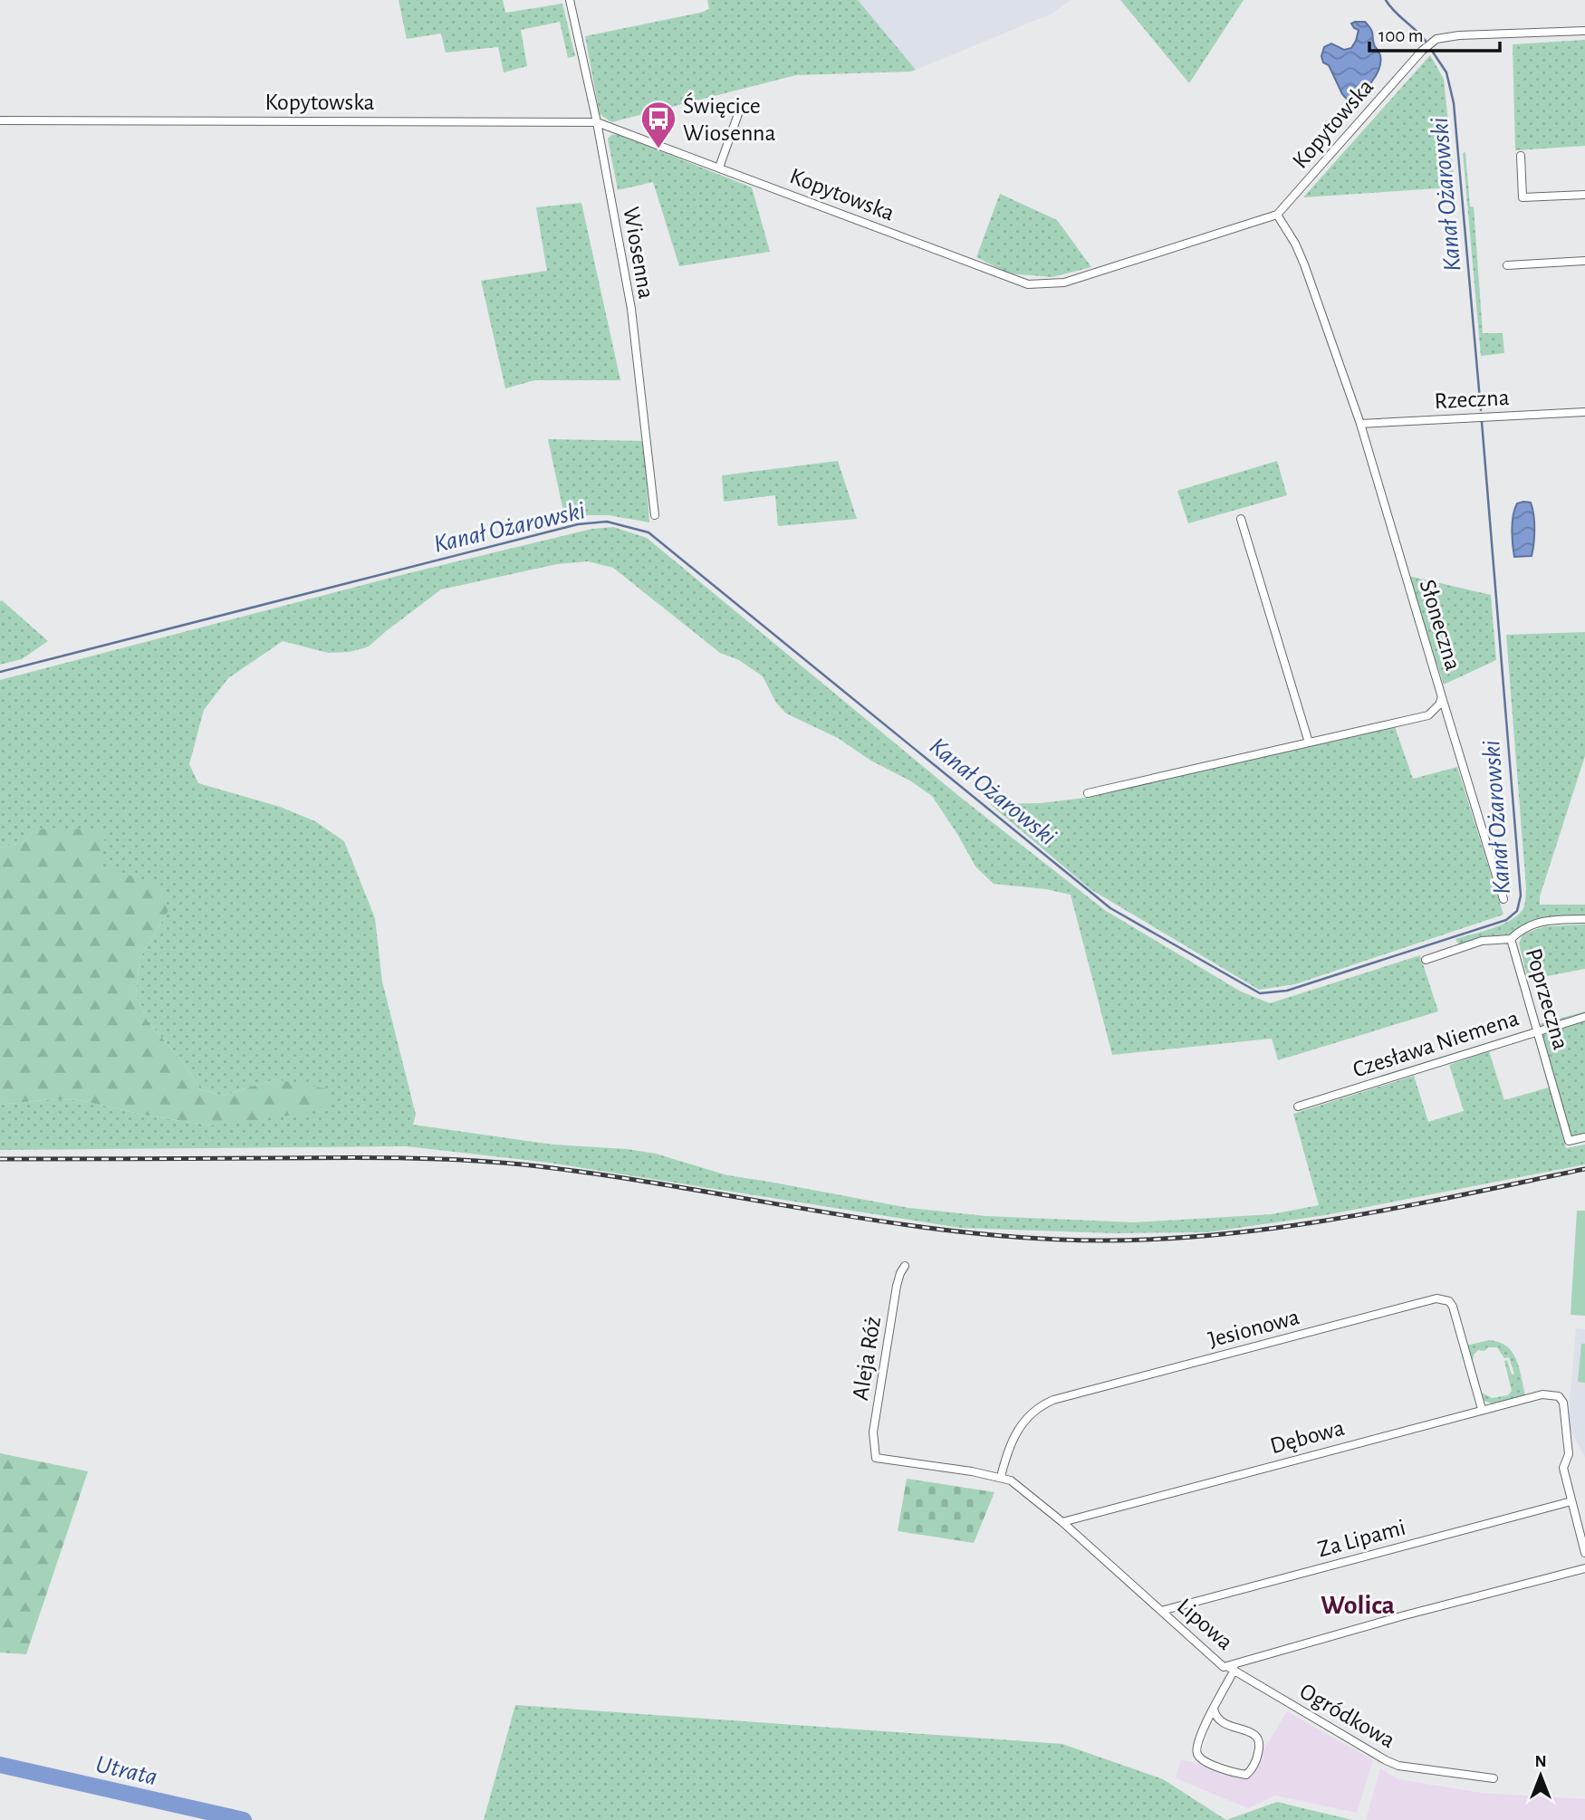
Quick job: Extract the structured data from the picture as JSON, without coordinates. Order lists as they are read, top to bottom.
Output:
{
  "streets": {
    "street": [
      "Kopytowska",
      "Wiosenna",
      "Rzeczna",
      "Słoneczna",
      "Poprzeczna",
      "Czesława Niemena",
      "Jesionowa",
      "Aleja Róż",
      "Dębowa",
      "Za Lipami",
      "Lipowa",
      "Ogródkowa"
    ]
  },
  "crossings": [
    ["Kopytowska", "Wiosenna"],
    ["Kopytowska", "Słoneczna"],
    ["Rzeczna", "Słoneczna"],
    ["Poprzeczna", "Czesława Niemena"],
    ["Jesionowa", "Dębowa"],
    ["Jesionowa", "Lipowa"],
    ["Aleja Róż", "Lipowa"],
    ["Dębowa", "Za Lipami"],
    ["Dębowa", "Lipowa"],
    ["Za Lipami", "Lipowa"],
    ["Lipowa", "Ogródkowa"]
  ],
  "districts": ["Wolica"],
  "water": ["Kanał Ożarowski", "Utrata"],
  "places": {
    "bus stop": ["Święcice Wiosenna"]
  },
  "scale_bar": "100 m",
  "north": "top"
}
